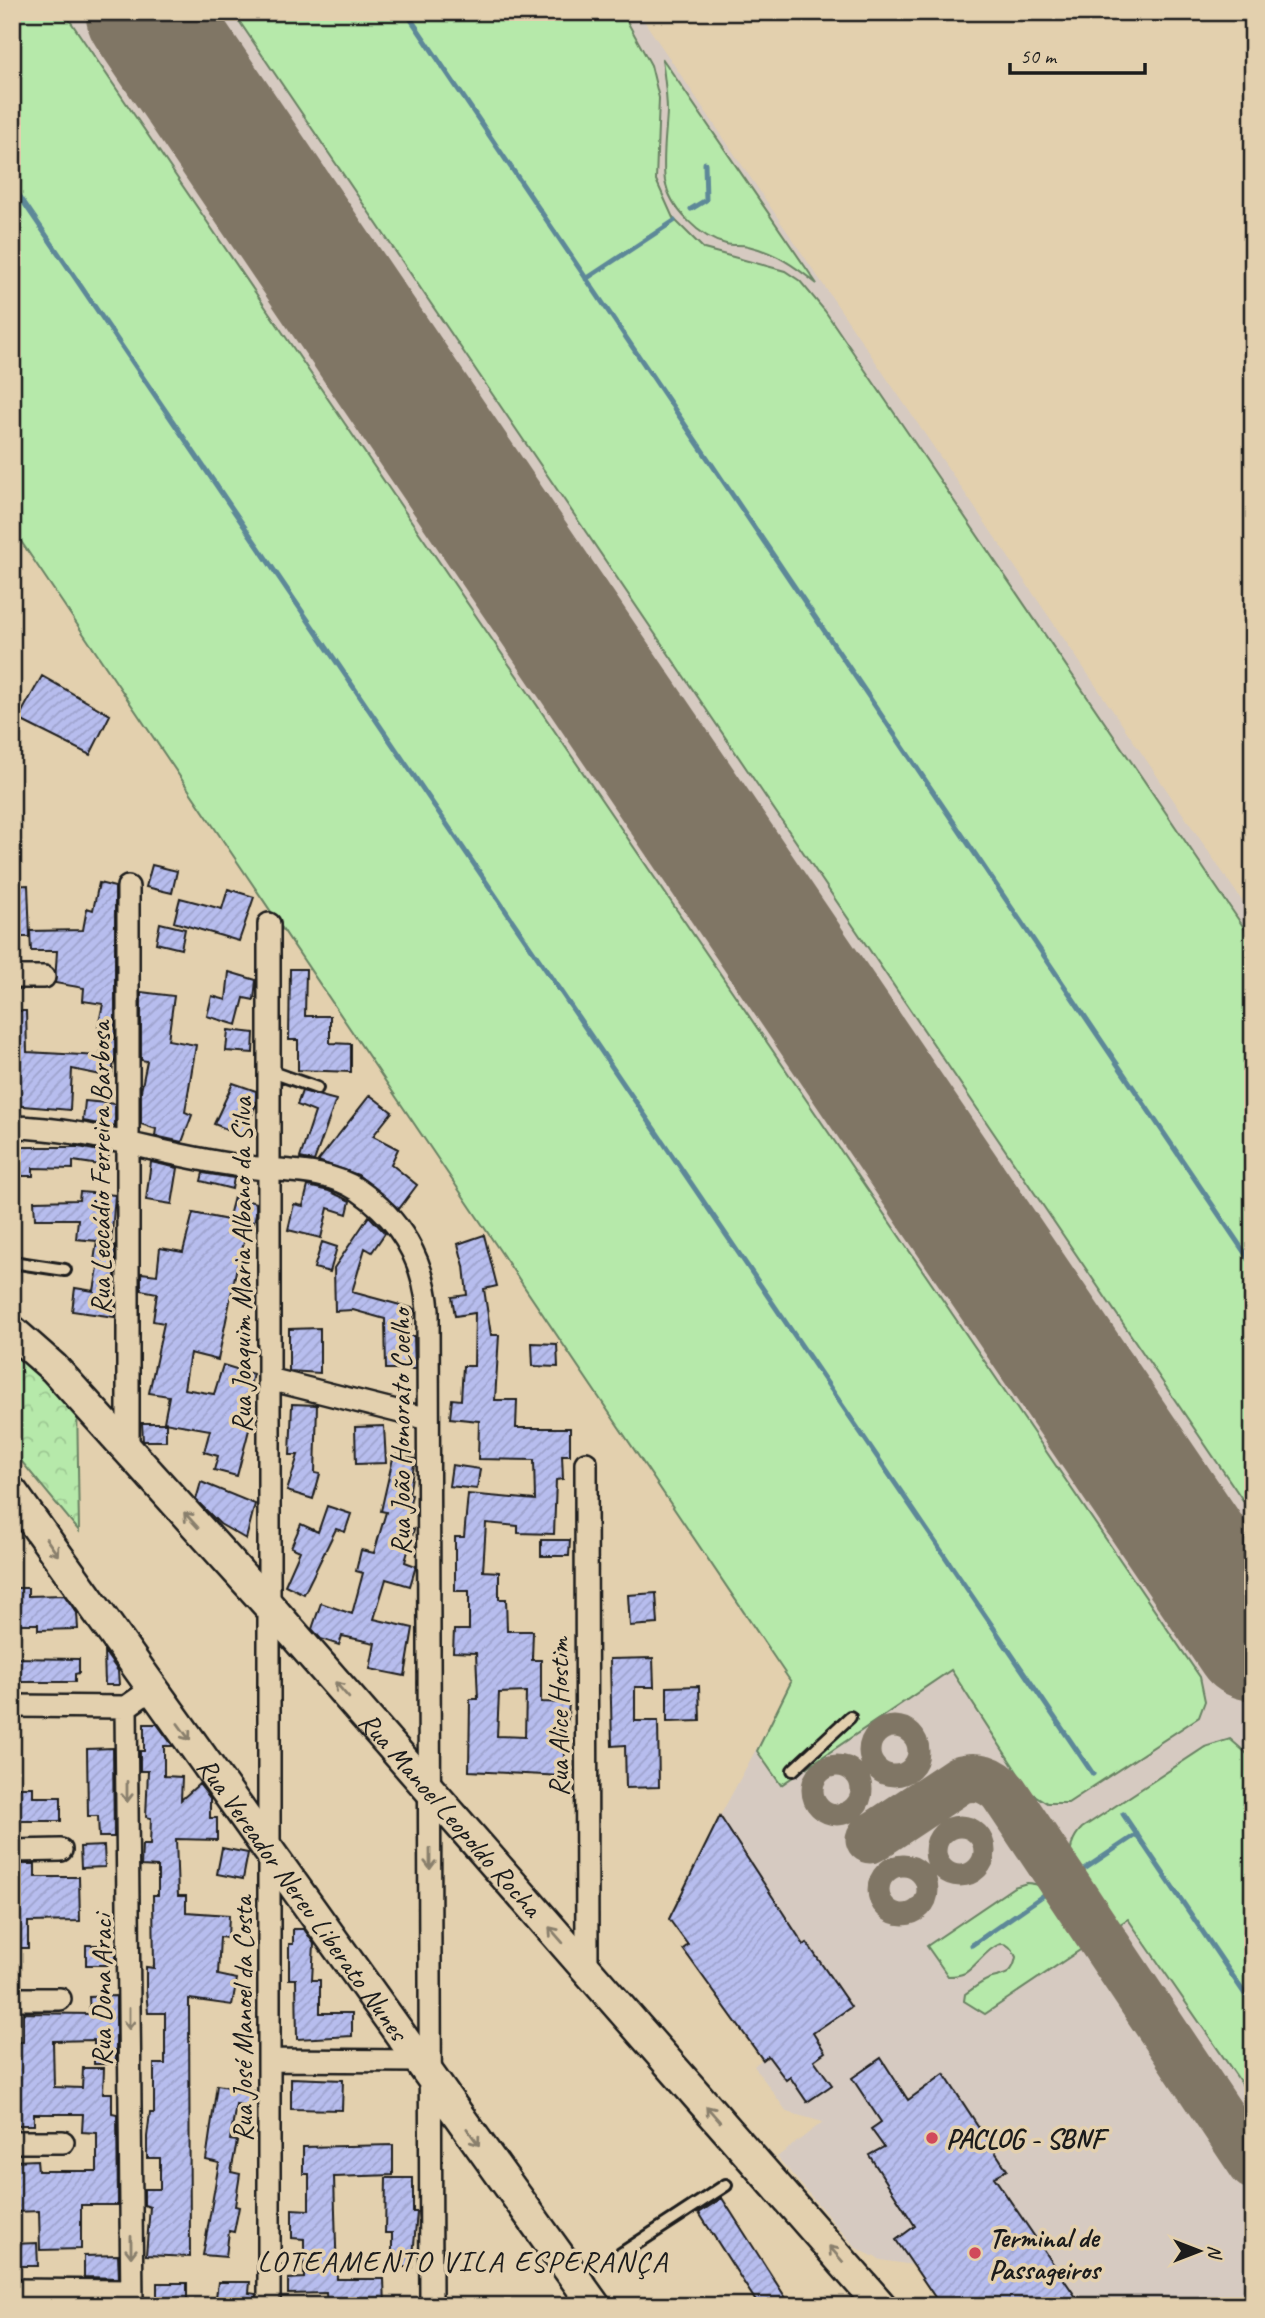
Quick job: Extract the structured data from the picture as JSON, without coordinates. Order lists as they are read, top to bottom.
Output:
{
  "streets": {
    "main road": ["Rua Manoel Leopoldo Rocha", "Rua Vereador Nereu Liberato Nunes"],
    "street": [
      "Rua Leocádio Ferreira Barbosa",
      "Rua Joaquim Maria Albano da Silva",
      "Rua João Honorato Coelho",
      "Rua Alice Hostim",
      "Rua Dona Araci",
      "Rua José Manoel da Costa"
    ]
  },
  "crossings": [
    ["Rua Leocádio Ferreira Barbosa", "Rua João Honorato Coelho"],
    ["Rua Leocádio Ferreira Barbosa", "Rua Manoel Leopoldo Rocha"],
    ["Rua Joaquim Maria Albano da Silva", "Rua João Honorato Coelho"],
    ["Rua Joaquim Maria Albano da Silva", "Rua Manoel Leopoldo Rocha"],
    ["Rua Joaquim Maria Albano da Silva", "Rua José Manoel da Costa"],
    ["Rua João Honorato Coelho", "Rua Manoel Leopoldo Rocha"],
    ["Rua João Honorato Coelho", "Rua Vereador Nereu Liberato Nunes"],
    ["Rua Alice Hostim", "Rua Manoel Leopoldo Rocha"],
    ["Rua Manoel Leopoldo Rocha", "Rua José Manoel da Costa"],
    ["Rua Vereador Nereu Liberato Nunes", "Rua José Manoel da Costa"]
  ],
  "one_way": ["Rua Manoel Leopoldo Rocha", "Rua Vereador Nereu Liberato Nunes", "Rua Dona Araci"],
  "districts": ["LOTEAMENTO VILA ESPERANÇA"],
  "places": ["PACLOG - SBNF", "Terminal de Passageiros"],
  "scale_bar": "50 m",
  "north": "right"
}
